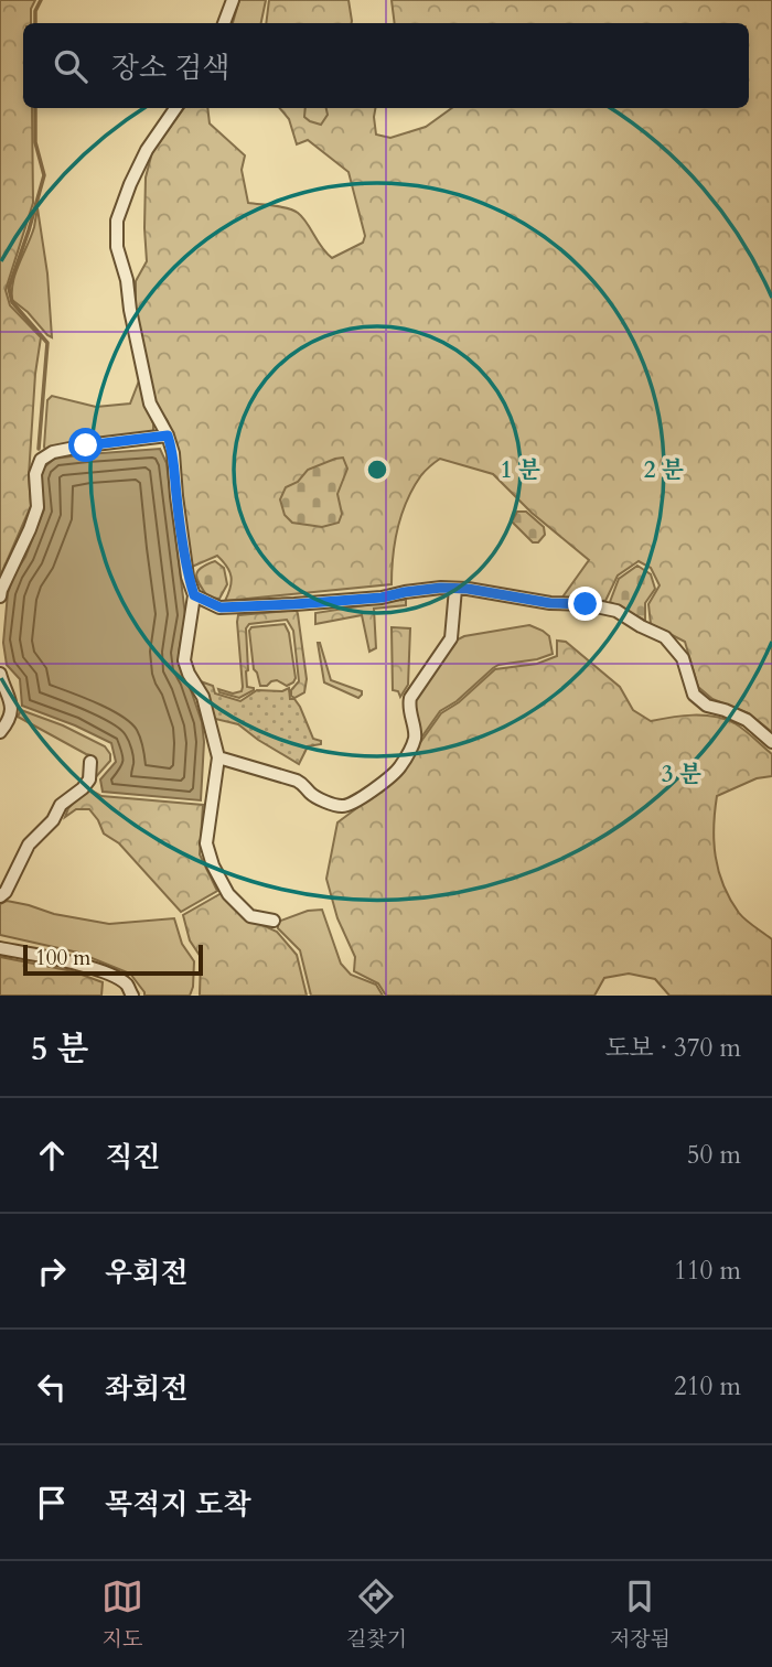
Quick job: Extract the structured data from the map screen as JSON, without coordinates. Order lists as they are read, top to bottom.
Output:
{
  "scale_bar": "100 m",
  "page": {
    "search": "장소 검색",
    "scale": "100 m",
    "heading": ["5 분", "도보 · 370 m"],
    "list": [
      ["직진", "50 m"],
      ["우회전", "110 m"],
      ["좌회전", "210 m"],
      "목적지 도착"
    ],
    "nav": ["지도", "길찾기", "저장됨"]
  },
  "rings": ["1 분", "2 분", "3 분"]
}
